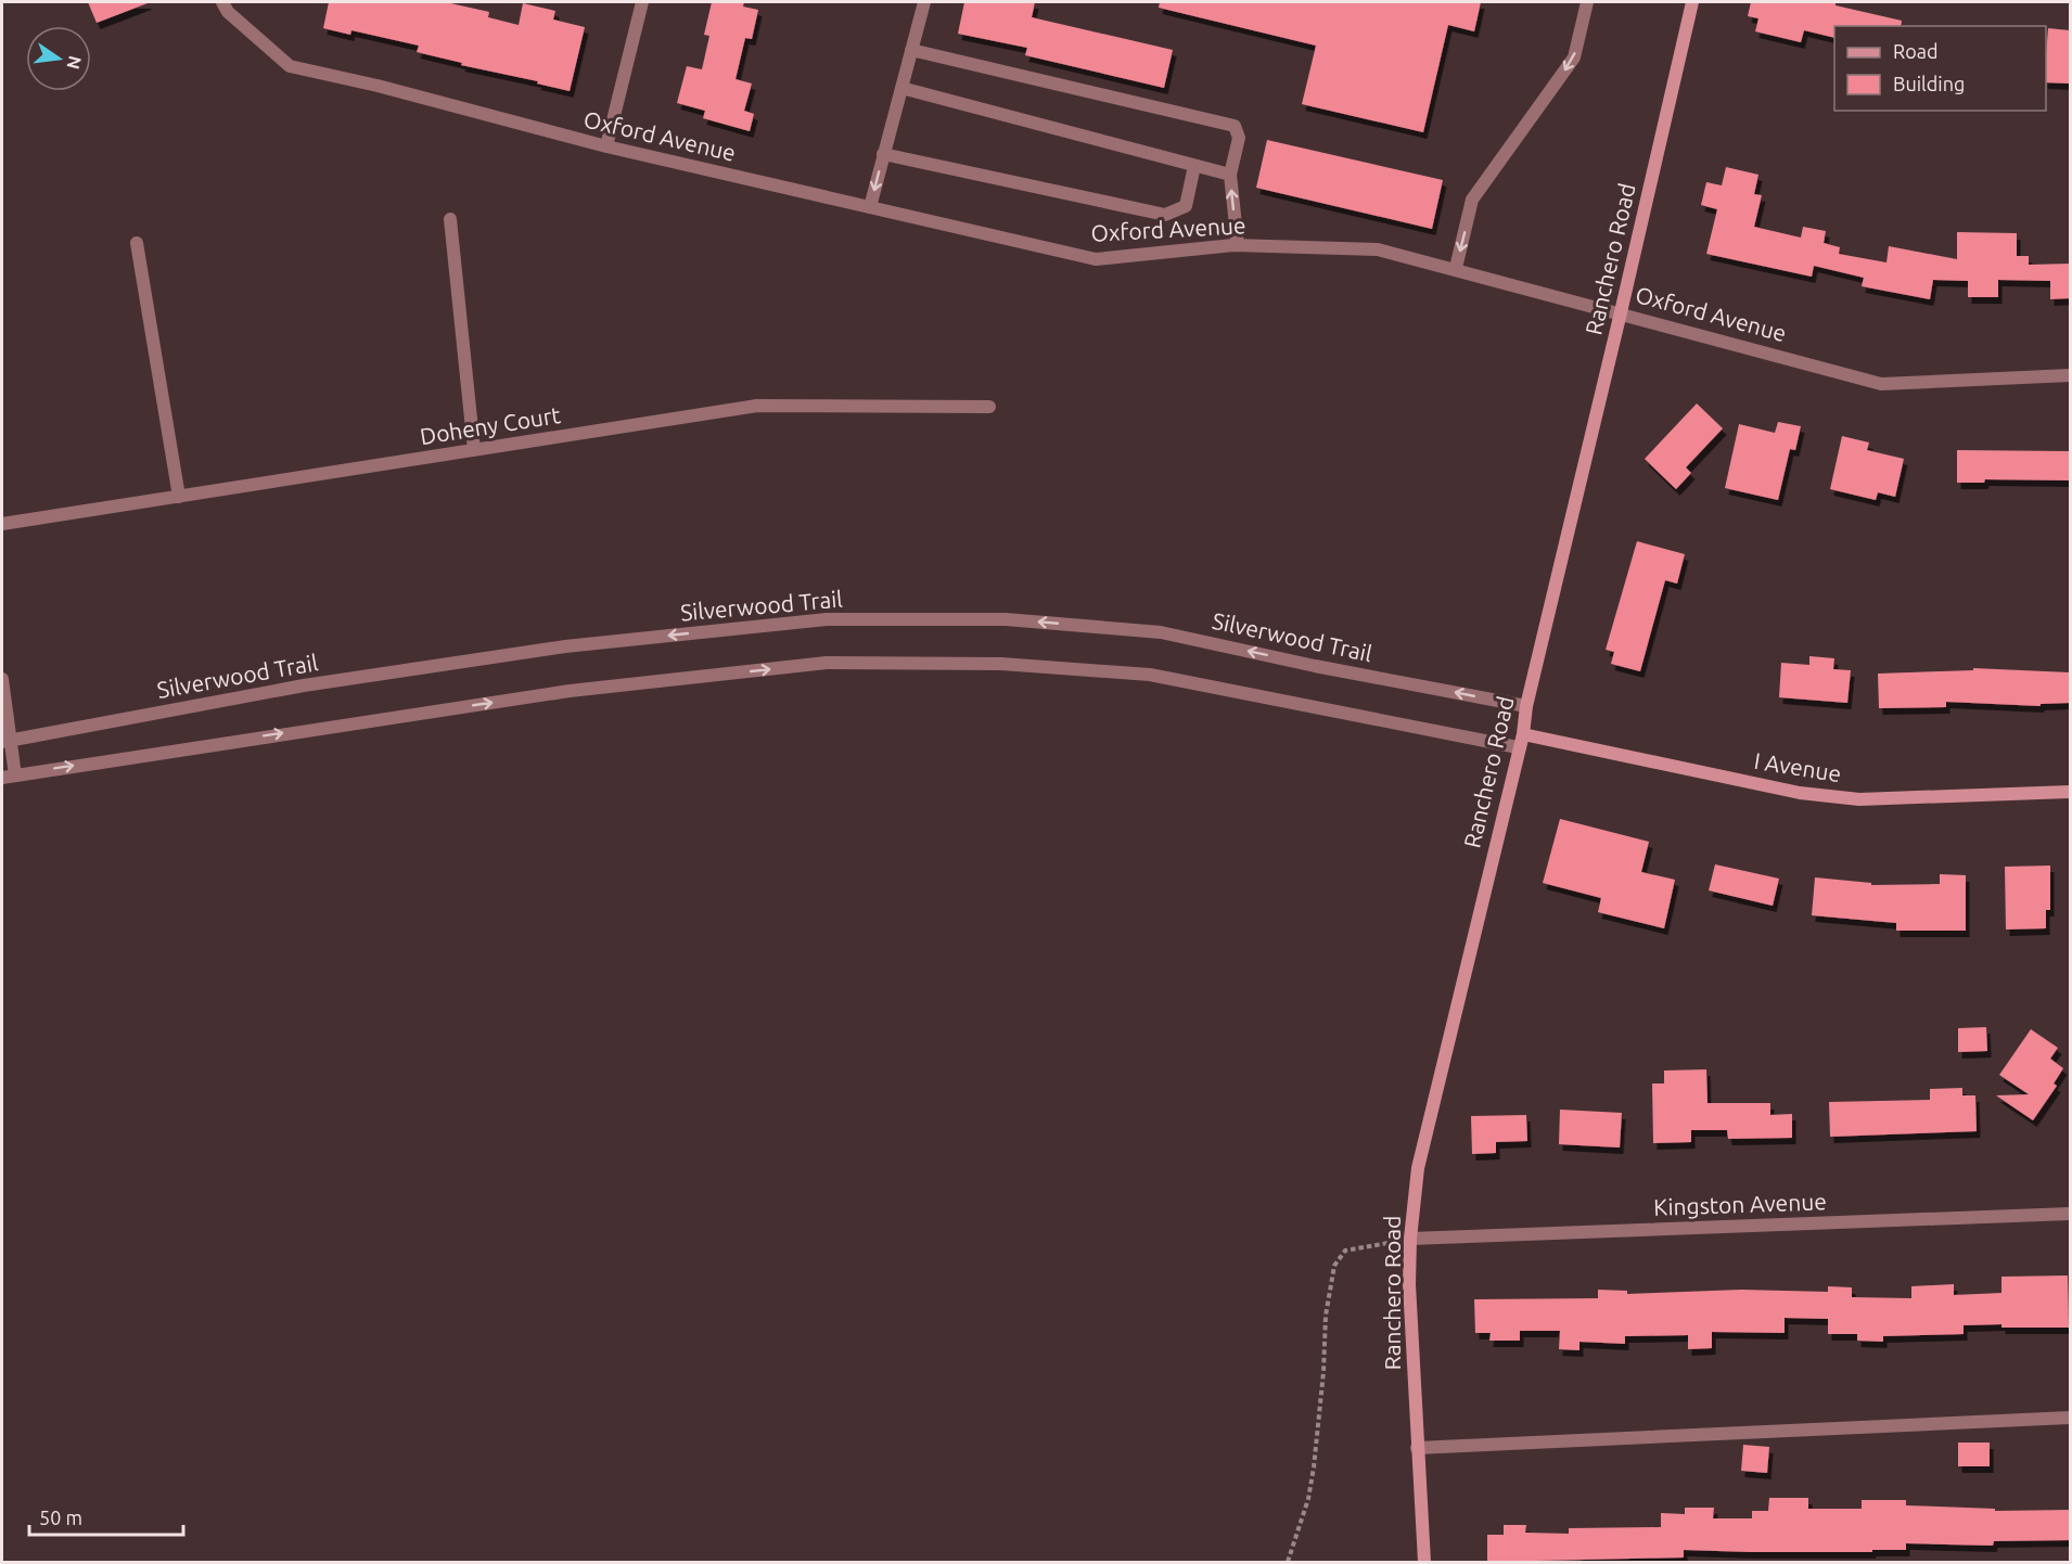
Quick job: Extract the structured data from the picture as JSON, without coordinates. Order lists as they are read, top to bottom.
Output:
{
  "streets": {
    "main road": ["Ranchero Road", "I Avenue"],
    "street": [
      "Oxford Avenue",
      "Doheny Court",
      "Silverwood Trail",
      "Kingston Avenue"
    ]
  },
  "crossings": [
    ["Oxford Avenue", "Ranchero Road"],
    ["Ranchero Road", "Silverwood Trail"],
    ["Ranchero Road", "I Avenue"],
    ["Ranchero Road", "Kingston Avenue"]
  ],
  "legend": ["Road", "Building"],
  "scale_bar": "50 m",
  "north": "right"
}
